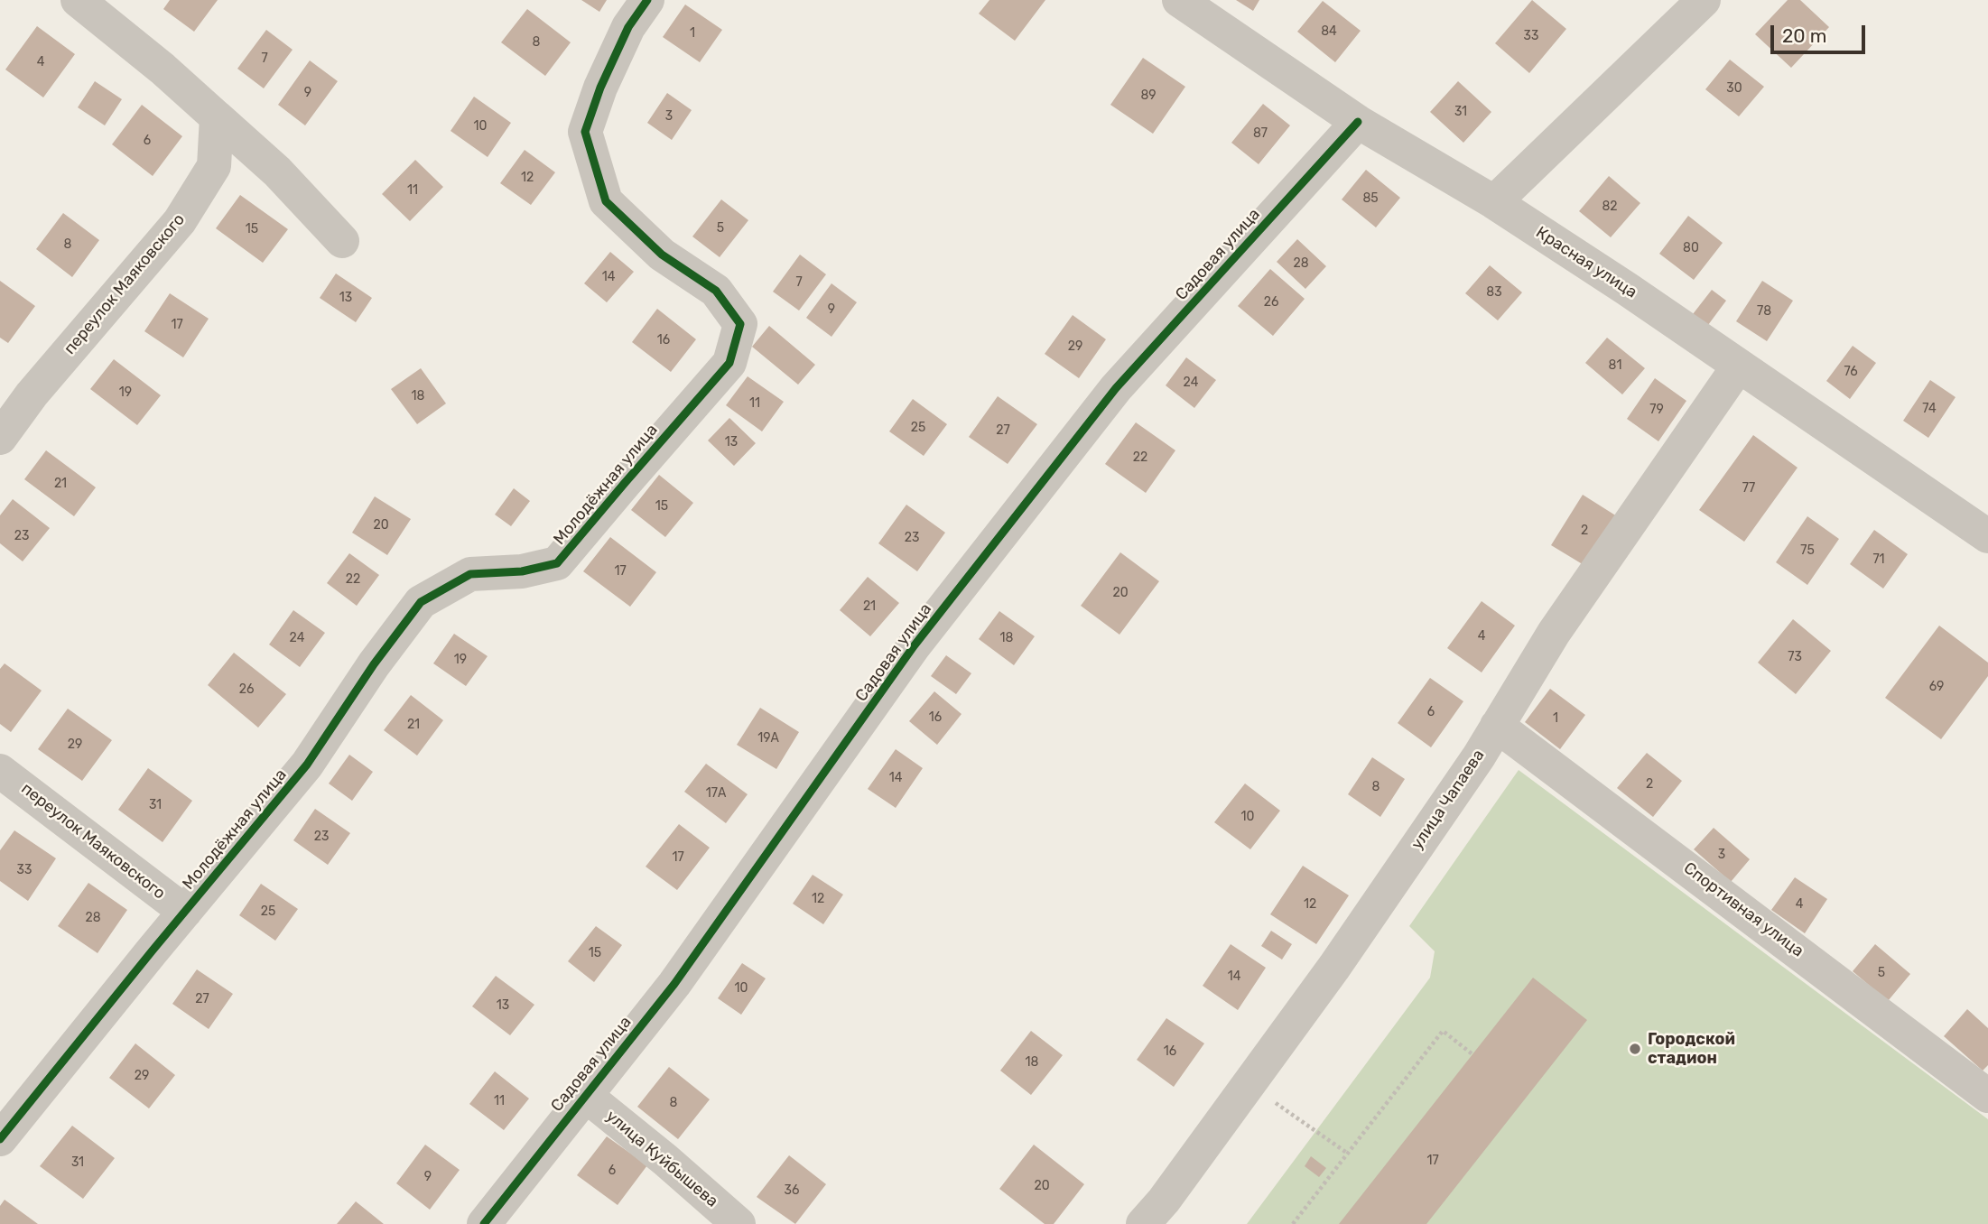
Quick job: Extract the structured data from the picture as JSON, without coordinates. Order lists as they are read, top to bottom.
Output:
{
  "streets": {
    "street": [
      "Садовая улица",
      "Красная улица",
      "переулок Маяковского",
      "Молодёжная улица",
      "улица Чапаева",
      "Спортивная улица",
      "улица Куйбышева"
    ]
  },
  "crossings": [
    ["Садовая улица", "Красная улица"],
    ["Садовая улица", "улица Куйбышева"],
    ["Красная улица", "улица Чапаева"],
    ["переулок Маяковского", "Молодёжная улица"],
    ["улица Чапаева", "Спортивная улица"]
  ],
  "places": ["Городской стадион"],
  "house_numbers": [
    "84",
    "1",
    "33",
    "8",
    "7",
    "4",
    "30",
    "9",
    "89",
    "31",
    "3",
    "10",
    "87",
    "6",
    "12",
    "11",
    "85",
    "82",
    "5",
    "15",
    "8",
    "80",
    "28",
    "14",
    "7",
    "83",
    "13",
    "26",
    "9",
    "78",
    "17",
    "16",
    "29",
    "81",
    "76",
    "24",
    "19",
    "18",
    "11",
    "74",
    "79",
    "25",
    "27",
    "13",
    "22",
    "21",
    "77",
    "15",
    "20",
    "2",
    "23",
    "23",
    "75",
    "71",
    "17",
    "22",
    "20",
    "21",
    "4",
    "24",
    "18",
    "73",
    "19",
    "69",
    "26",
    "6",
    "16",
    "1",
    "21",
    "19А",
    "29",
    "14",
    "2",
    "8",
    "17А",
    "31",
    "10",
    "23",
    "3",
    "17",
    "33",
    "12",
    "12",
    "4",
    "25",
    "28",
    "15",
    "5",
    "14",
    "10",
    "27",
    "13",
    "16",
    "18",
    "29",
    "11",
    "8",
    "17",
    "31",
    "6",
    "9",
    "20",
    "36"
  ],
  "scale_bar": "20 m"
}
